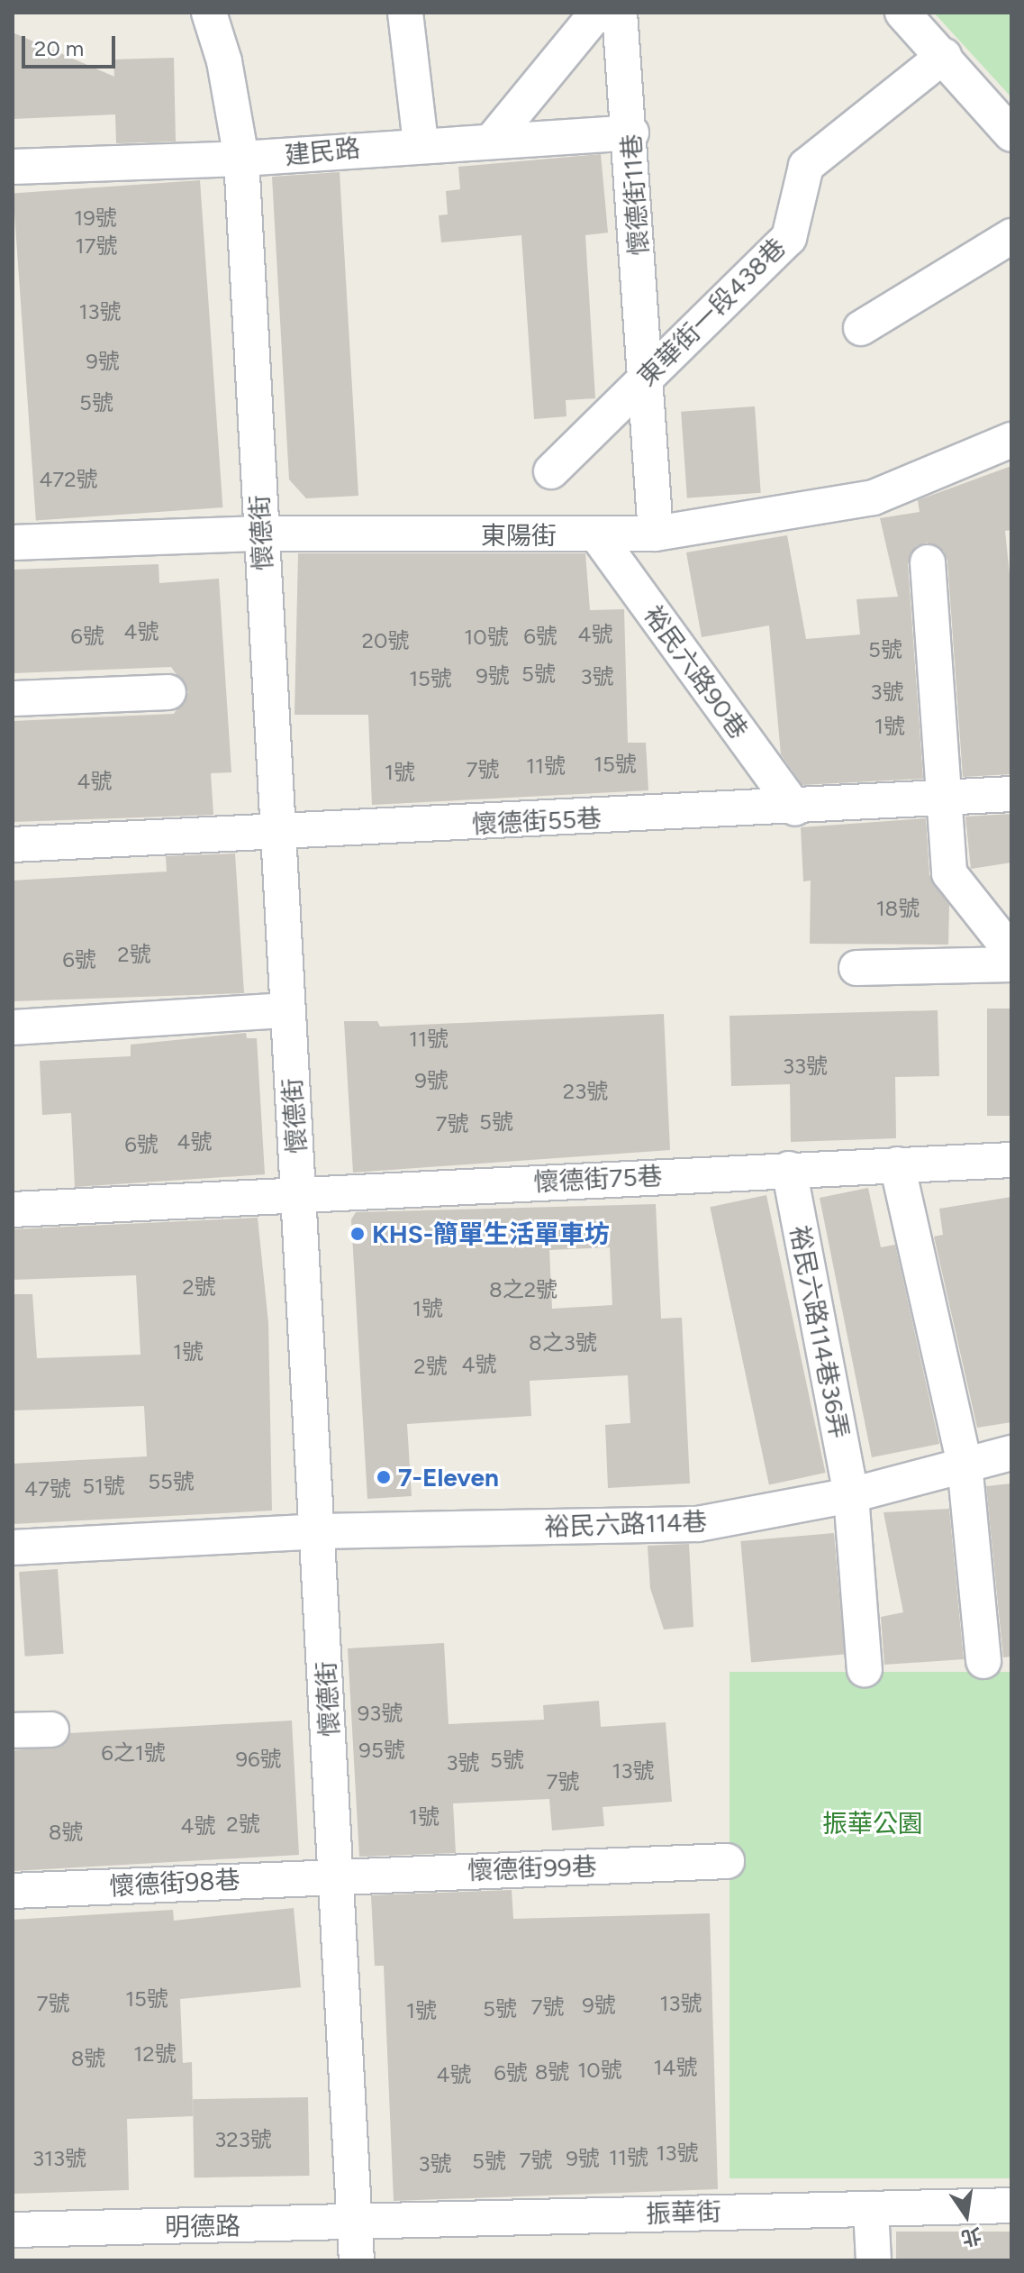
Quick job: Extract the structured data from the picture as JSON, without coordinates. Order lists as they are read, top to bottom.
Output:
{
  "streets": {
    "street": [
      "建民路",
      "懷德街11巷",
      "東華街一段438巷",
      "懷德街",
      "東陽街",
      "裕民六路90巷",
      "懷德街55巷",
      "懷德街75巷",
      "裕民六路114巷36弄",
      "裕民六路114巷",
      "懷德街99巷",
      "懷德街98巷",
      "振華街",
      "明德路"
    ]
  },
  "crossings": [
    ["建民路", "懷德街11巷"],
    ["建民路", "懷德街"],
    ["懷德街11巷", "東華街一段438巷"],
    ["懷德街11巷", "東陽街"],
    ["懷德街", "東陽街"],
    ["懷德街", "懷德街55巷"],
    ["懷德街", "懷德街75巷"],
    ["懷德街", "裕民六路114巷"],
    ["懷德街", "懷德街99巷"],
    ["懷德街", "懷德街98巷"],
    ["懷德街", "振華街"],
    ["懷德街", "明德路"],
    ["東陽街", "裕民六路90巷"],
    ["裕民六路90巷", "懷德街55巷"],
    ["懷德街75巷", "裕民六路114巷36弄"],
    ["裕民六路114巷36弄", "裕民六路114巷"],
    ["懷德街99巷", "懷德街98巷"],
    ["振華街", "明德路"]
  ],
  "parks": ["振華公園"],
  "places": ["KHS-簡單生活單車坊", "7-Eleven"],
  "house_numbers": [
    "19號",
    "17號",
    "13號",
    "9號",
    "5號",
    "472號",
    "4號",
    "4號",
    "6號",
    "6號",
    "10號",
    "20號",
    "5號",
    "5號",
    "9號",
    "3號",
    "15號",
    "3號",
    "1號",
    "15號",
    "11號",
    "7號",
    "1號",
    "4號",
    "18號",
    "2號",
    "6號",
    "11號",
    "33號",
    "9號",
    "23號",
    "5號",
    "7號",
    "4號",
    "6號",
    "2號",
    "8之2號",
    "1號",
    "8之3號",
    "1號",
    "4號",
    "2號",
    "55號",
    "51號",
    "47號",
    "93號",
    "95號",
    "6之1號",
    "96號",
    "5號",
    "3號",
    "13號",
    "7號",
    "1號",
    "2號",
    "4號",
    "8號",
    "15號",
    "7號",
    "13號",
    "9號",
    "7號",
    "5號",
    "1號",
    "12號",
    "8號",
    "14號",
    "10號",
    "8號",
    "6號",
    "4號",
    "323號",
    "13號",
    "11號",
    "313號",
    "9號",
    "7號",
    "5號",
    "3號"
  ],
  "scale_bar": "20 m",
  "north": "bottom"
}
